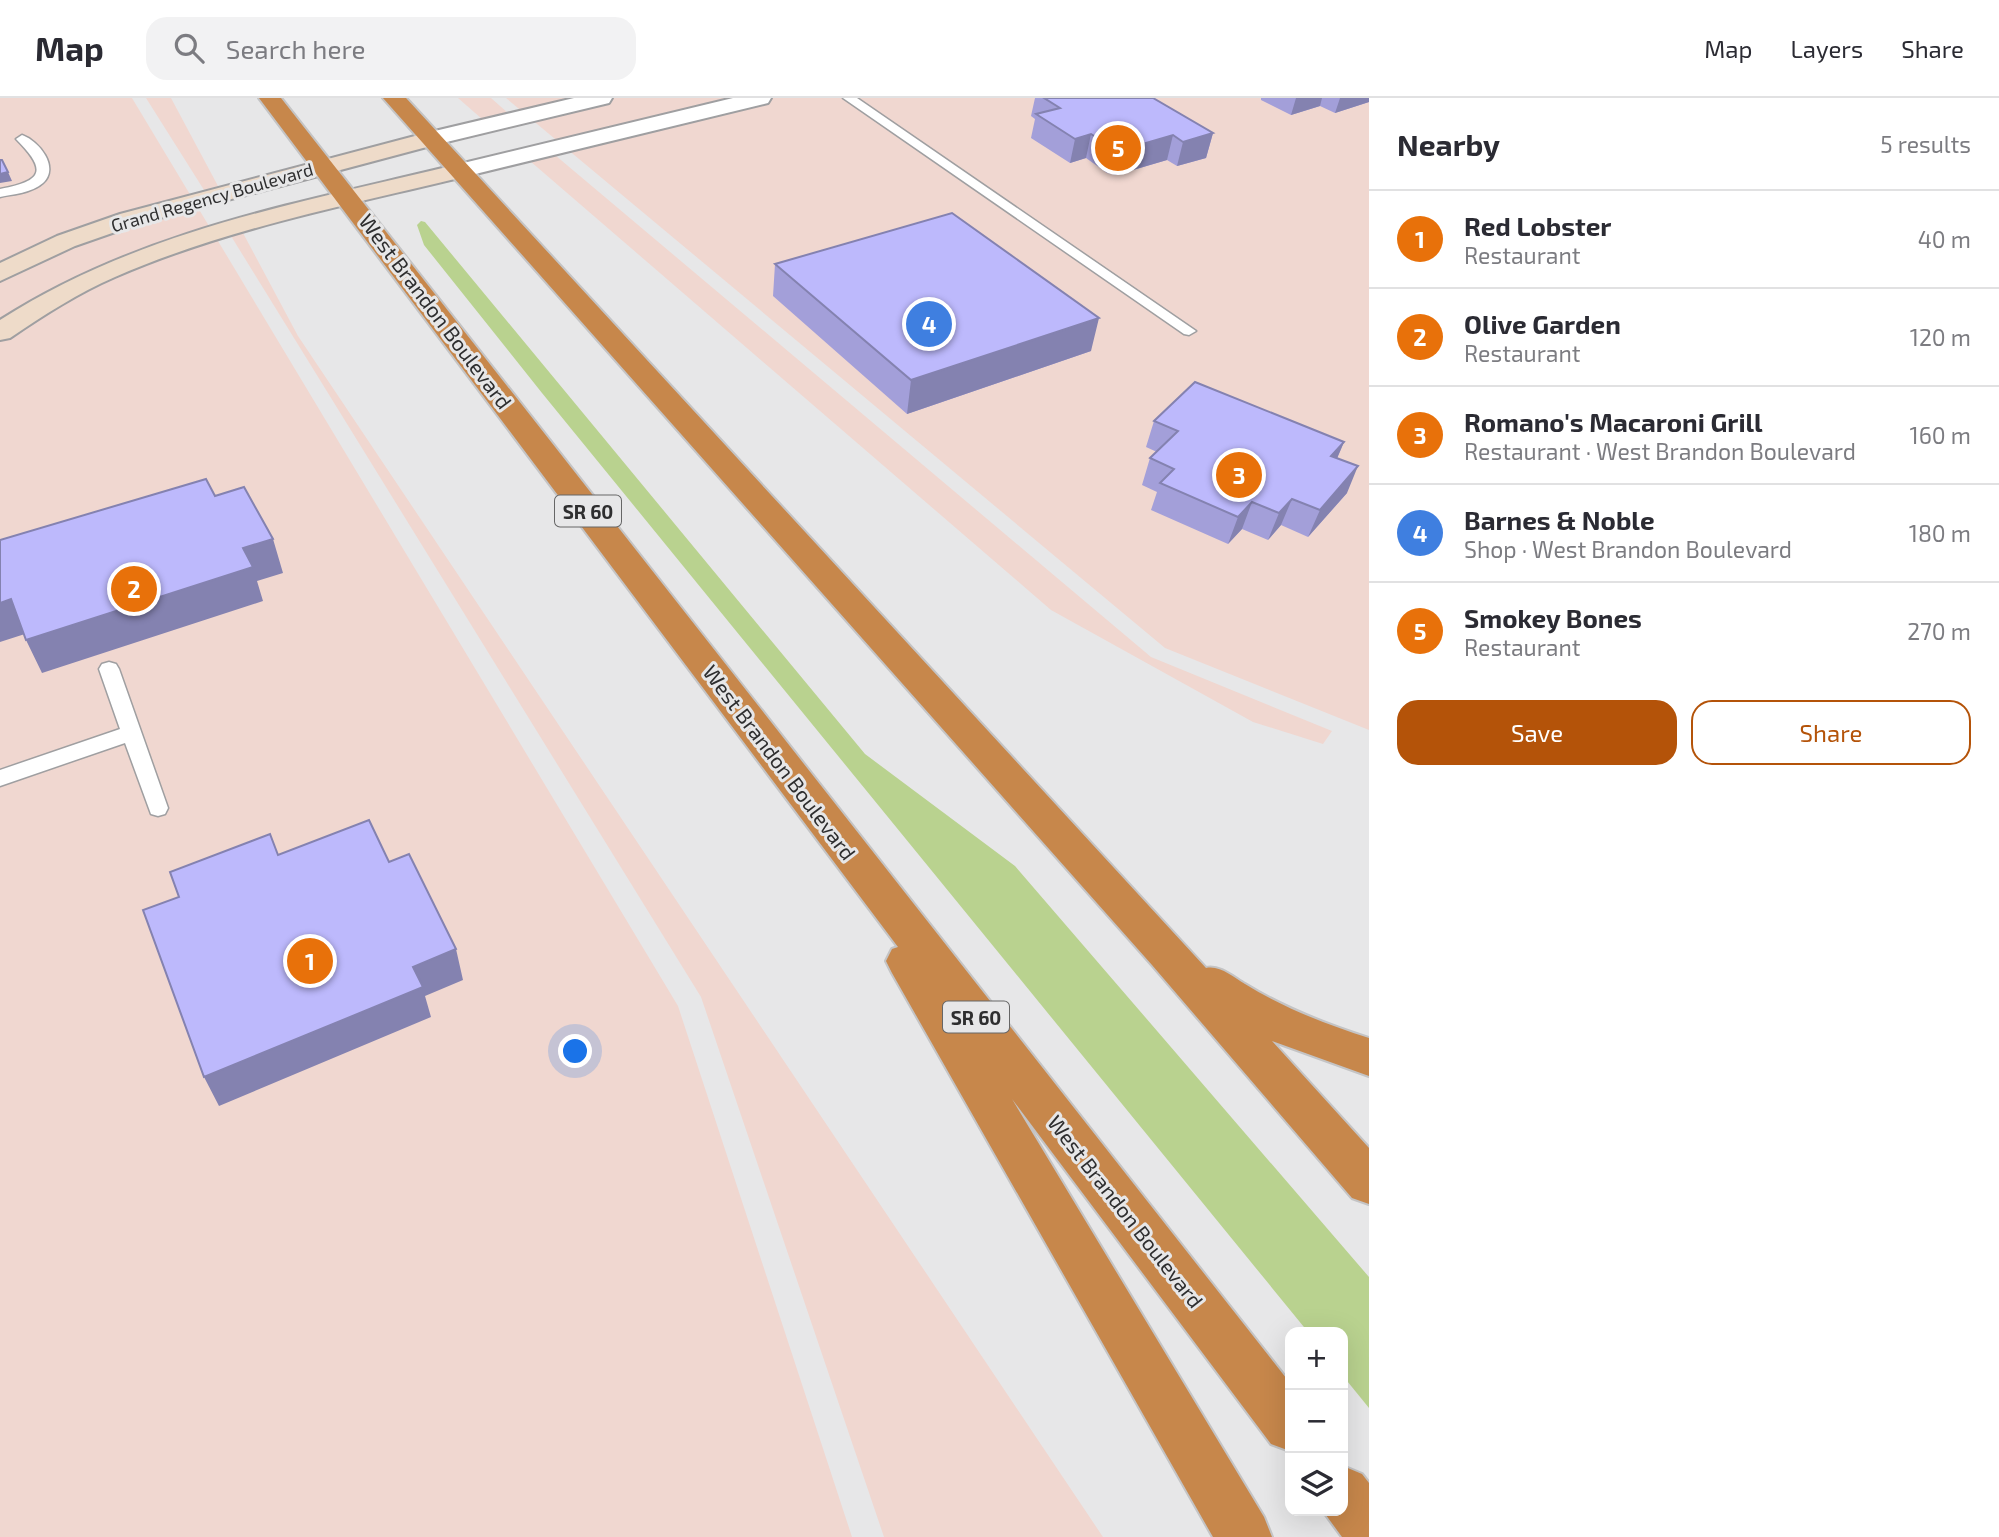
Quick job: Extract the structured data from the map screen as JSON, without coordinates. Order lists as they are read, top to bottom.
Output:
{
  "streets": {
    "highway": ["West Brandon Boulevard", "SR 60"],
    "street": ["Grand Regency Boulevard"]
  },
  "crossings": [
    ["Grand Regency Boulevard", "West Brandon Boulevard"]
  ],
  "page": {
    "header": "Map",
    "search": "Search here",
    "nav": ["Map", "Layers", "Share"],
    "heading": ["Nearby", "5 results"],
    "pins": [
      "5",
      "4",
      "3",
      "2",
      "1"
    ],
    "list": [
      {
        "mark": "1",
        "name": "Red Lobster",
        "note": "Restaurant",
        "value": "40 m"
      },
      {
        "mark": "2",
        "name": "Olive Garden",
        "note": "Restaurant",
        "value": "120 m"
      },
      {
        "mark": "3",
        "name": "Romano's Macaroni Grill",
        "note": "Restaurant · West Brandon Boulevard",
        "value": "160 m"
      },
      {
        "mark": "4",
        "name": "Barnes & Noble",
        "note": "Shop · West Brandon Boulevard",
        "value": "180 m"
      },
      {
        "mark": "5",
        "name": "Smokey Bones",
        "note": "Restaurant",
        "value": "270 m"
      }
    ],
    "buttons": ["Save", "Share"],
    "map_buttons": ["+", "−"]
  }
}
